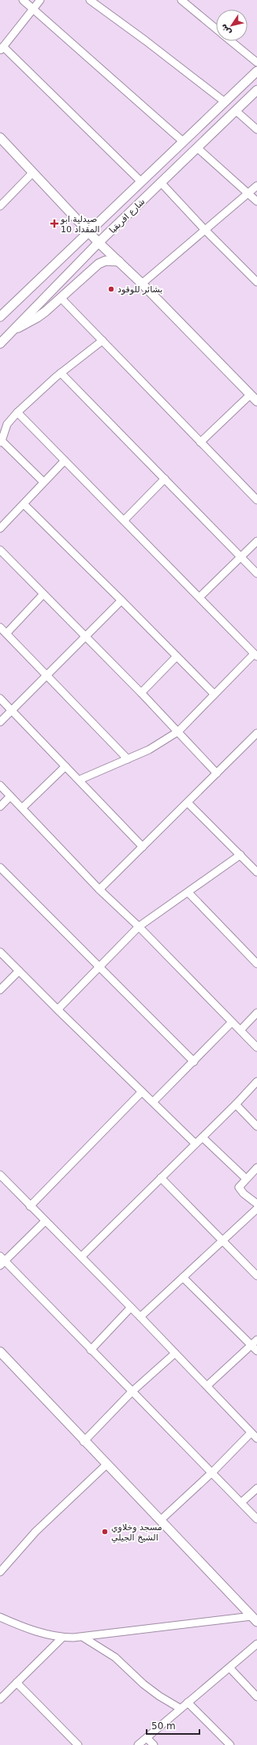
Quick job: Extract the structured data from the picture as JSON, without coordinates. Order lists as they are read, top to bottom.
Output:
{
  "streets": {
    "street": ["شارع افريقيا"]
  },
  "places": {
    "health": ["صيدلية ابو المقداد 10"],
    "other": ["بشائر للوقود", "مسجد وخلاوي الشيخ الجيلي"]
  },
  "scale_bar": "50 m",
  "north": "bottom left"
}
